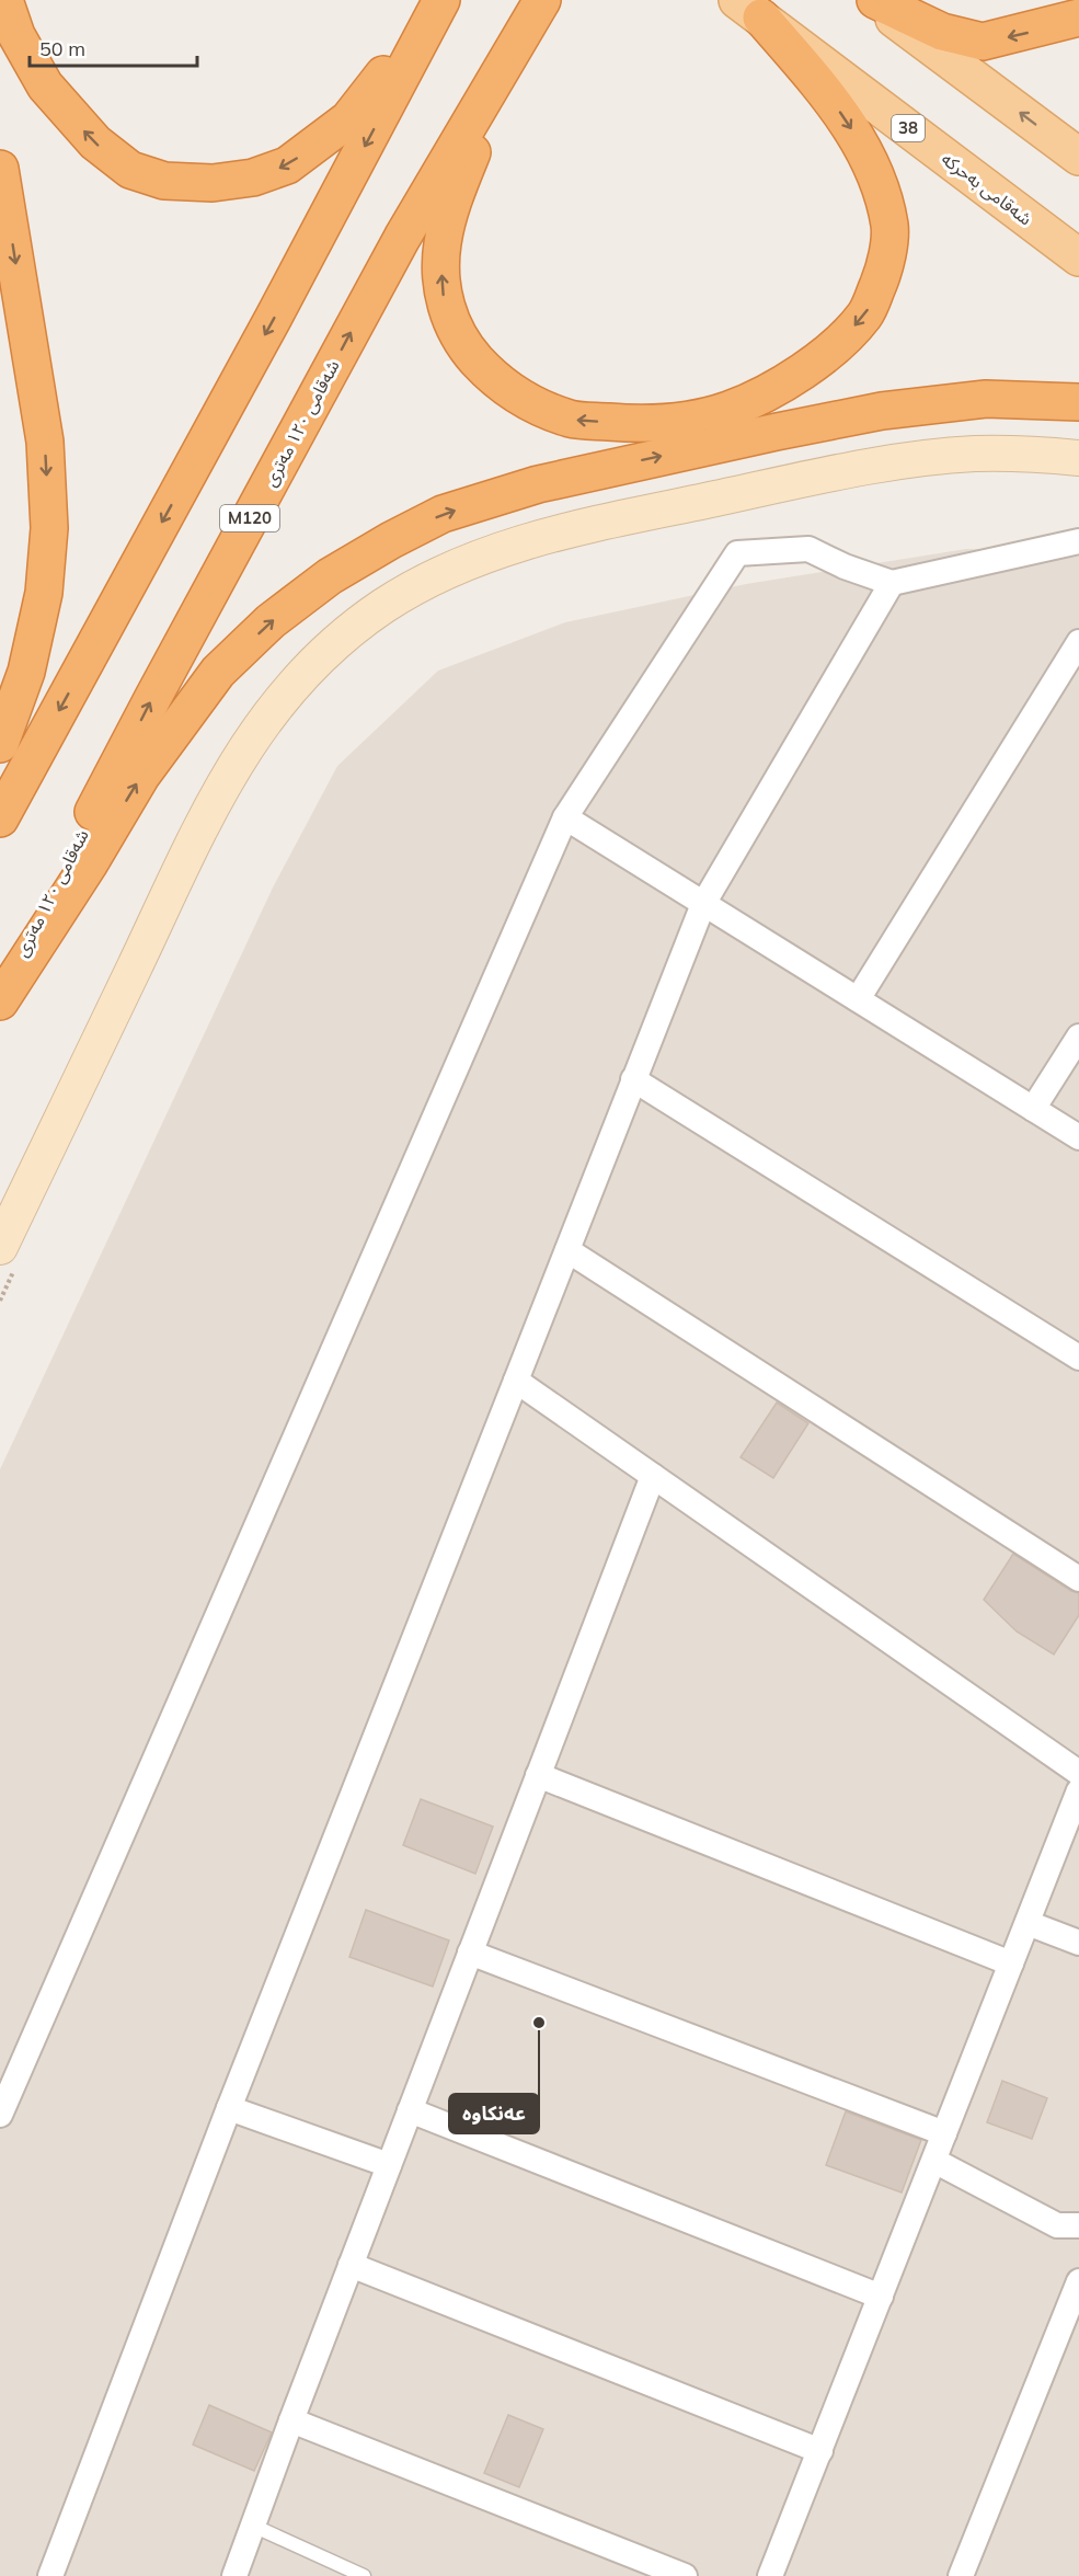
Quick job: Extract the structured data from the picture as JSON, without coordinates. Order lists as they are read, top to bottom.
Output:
{
  "streets": {
    "highway": ["شەقامی ١٢٠ مەتری", "M120"],
    "main road": ["38", "شەقامی بەحرکە"]
  },
  "places": ["عەنکاوە"],
  "scale_bar": "50 m"
}
